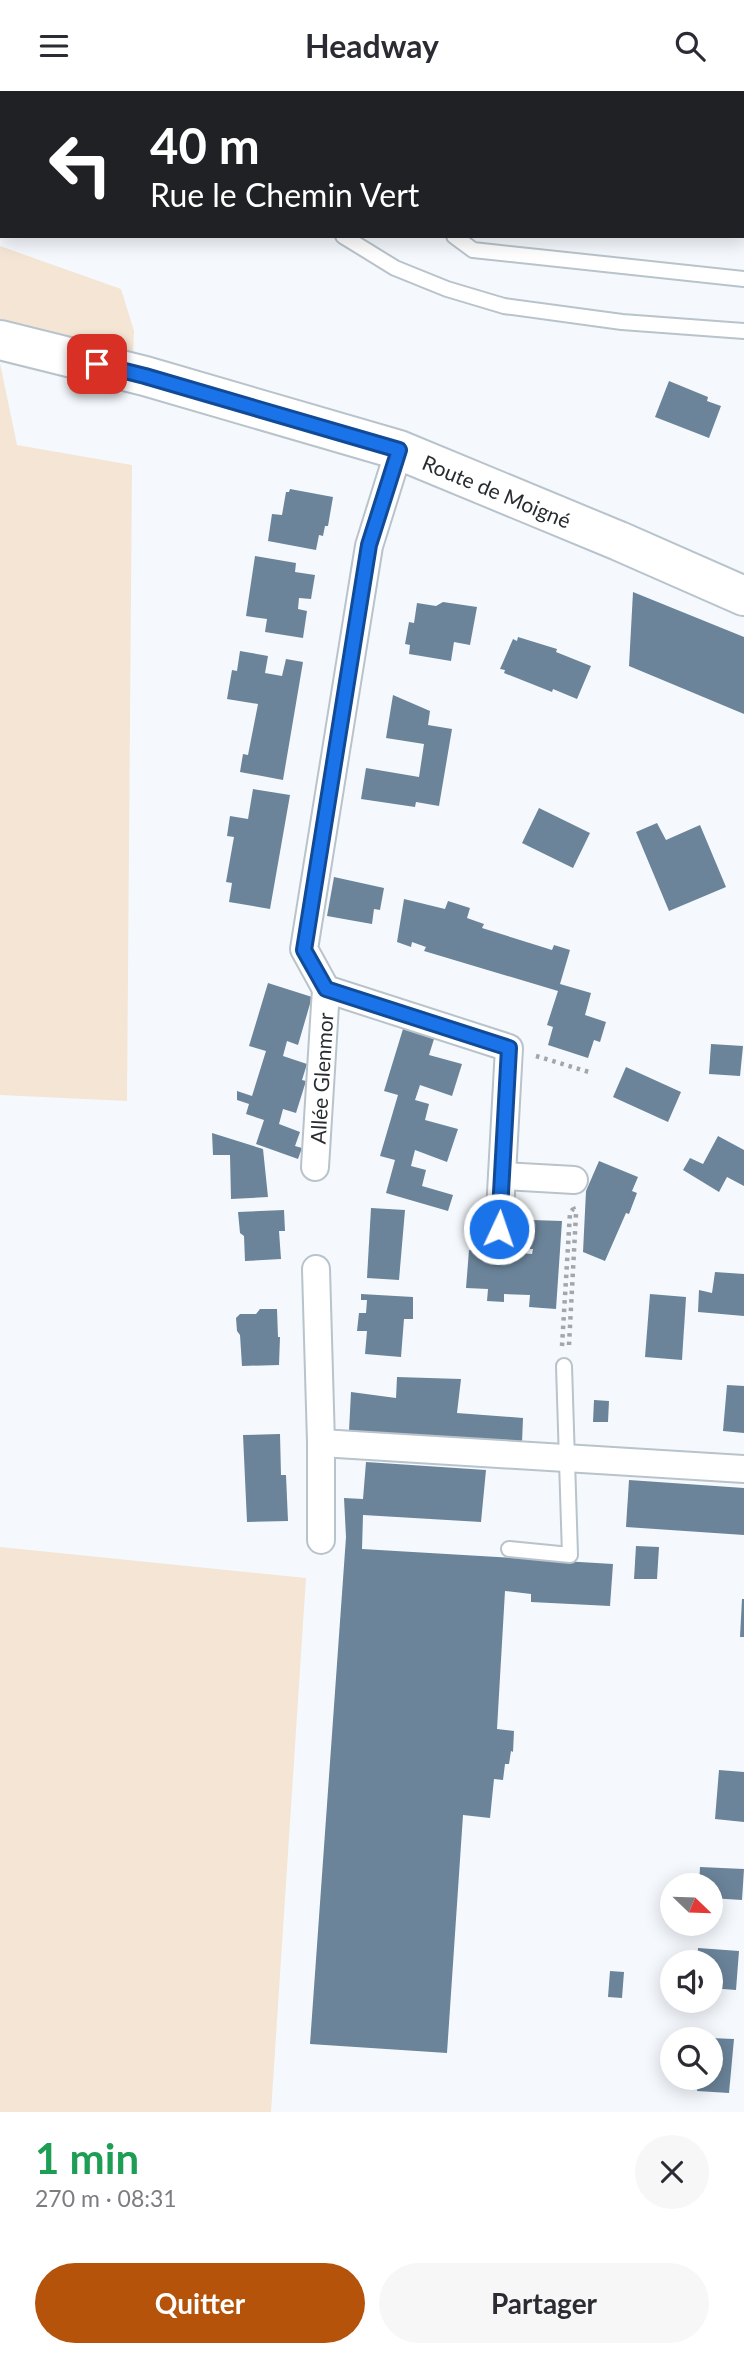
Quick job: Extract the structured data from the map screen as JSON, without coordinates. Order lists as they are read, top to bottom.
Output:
{
  "streets": {
    "street": ["Route de Moigné", "Allée Glenmor"]
  },
  "north": "bottom right",
  "page": {
    "header": "Headway",
    "turn": ["40 m", "Rue le Chemin Vert"],
    "heading": ["1 min", "270 m · 08:31"],
    "buttons": ["Quitter", "Partager"]
  }
}
